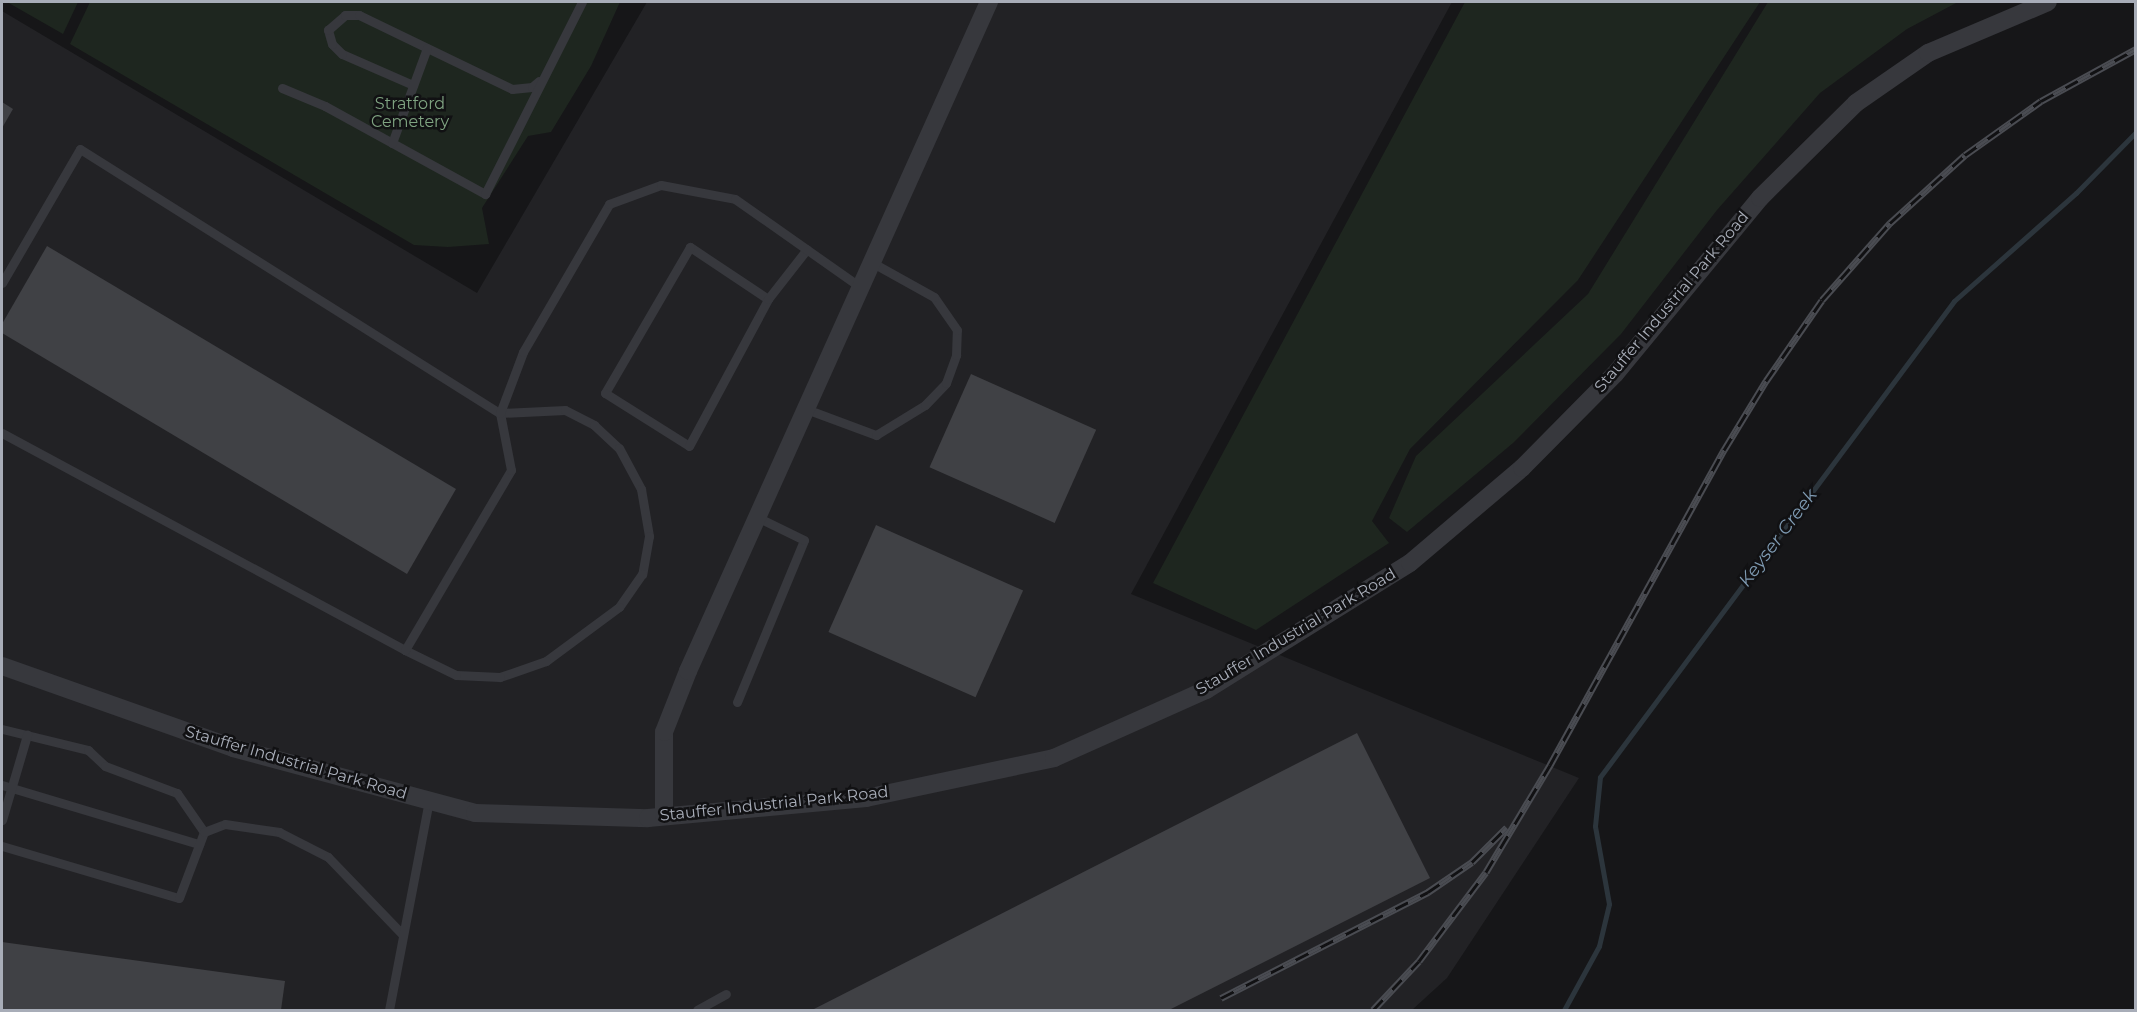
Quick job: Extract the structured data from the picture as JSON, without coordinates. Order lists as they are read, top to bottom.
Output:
{
  "streets": {
    "street": ["Stauffer Industrial Park Road"]
  },
  "water": ["Keyser Creek"],
  "parks": ["Stratford Cemetery"]
}
